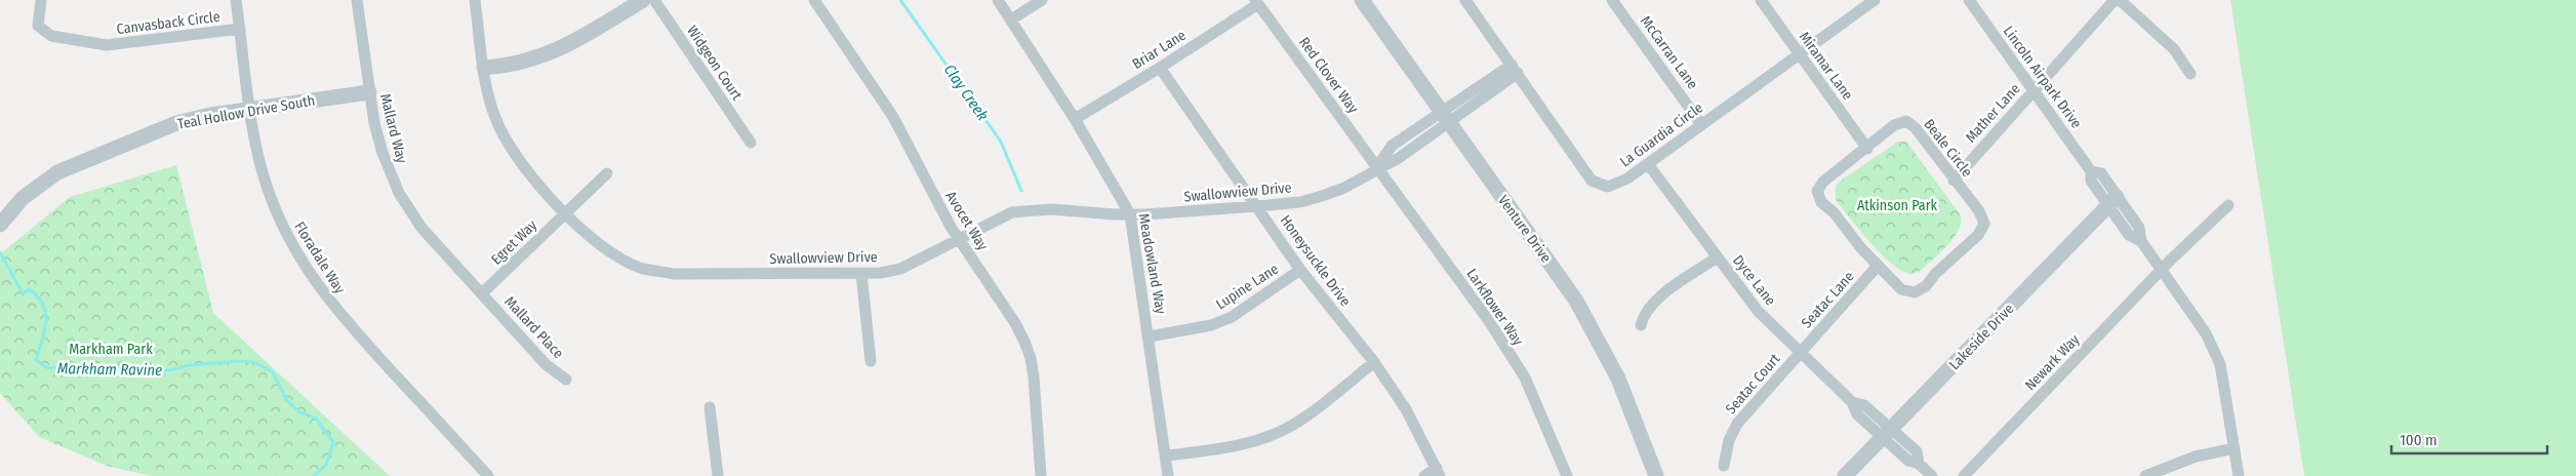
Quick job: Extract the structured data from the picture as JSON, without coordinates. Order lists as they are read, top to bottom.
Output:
{
  "streets": {
    "street": [
      "Canvasback Circle",
      "Briar Lane",
      "McCarran Lane",
      "Widgeon Court",
      "Miramar Lane",
      "Red Clover Way",
      "Lincoln Airpark Drive",
      "Teal Hollow Drive South",
      "Mather Lane",
      "Mallard Way",
      "La Guardia Circle",
      "Beale Circle",
      "Swallowview Drive",
      "Avocet Way",
      "Venture Drive",
      "Egret Way",
      "Floradale Way",
      "Honeysuckle Drive",
      "Meadowland Way",
      "Dyce Lane",
      "Lupine Lane",
      "Seatac Lane",
      "Larkflower Way",
      "Mallard Place",
      "Lakeside Drive",
      "Newark Way",
      "Seatac Court"
    ]
  },
  "crossings": [
    ["Canvasback Circle", "Floradale Way"],
    ["Briar Lane", "Red Clover Way"],
    ["Briar Lane", "Honeysuckle Drive"],
    ["Briar Lane", "Meadowland Way"],
    ["McCarran Lane", "La Guardia Circle"],
    ["Miramar Lane", "La Guardia Circle"],
    ["Miramar Lane", "Beale Circle"],
    ["Red Clover Way", "Swallowview Drive"],
    ["Red Clover Way", "Larkflower Way"],
    ["Lincoln Airpark Drive", "Mather Lane"],
    ["Lincoln Airpark Drive", "Lakeside Drive"],
    ["Lincoln Airpark Drive", "Newark Way"],
    ["Teal Hollow Drive South", "Mallard Way"],
    ["Teal Hollow Drive South", "Floradale Way"],
    ["Mather Lane", "Beale Circle"],
    ["Mallard Way", "Egret Way"],
    ["Mallard Way", "Mallard Place"],
    ["La Guardia Circle", "Swallowview Drive"],
    ["La Guardia Circle", "Dyce Lane"],
    ["Beale Circle", "Seatac Lane"],
    ["Swallowview Drive", "Avocet Way"],
    ["Swallowview Drive", "Venture Drive"],
    ["Swallowview Drive", "Egret Way"],
    ["Swallowview Drive", "Honeysuckle Drive"],
    ["Swallowview Drive", "Meadowland Way"],
    ["Swallowview Drive", "Larkflower Way"],
    ["Egret Way", "Mallard Place"],
    ["Honeysuckle Drive", "Lupine Lane"],
    ["Meadowland Way", "Lupine Lane"],
    ["Dyce Lane", "Seatac Lane"],
    ["Dyce Lane", "Lakeside Drive"],
    ["Dyce Lane", "Seatac Court"],
    ["Seatac Lane", "Seatac Court"]
  ],
  "water": ["Clay Creek", "Markham Ravine"],
  "parks": ["Atkinson Park", "Markham Park"],
  "scale_bar": "100 m"
}
